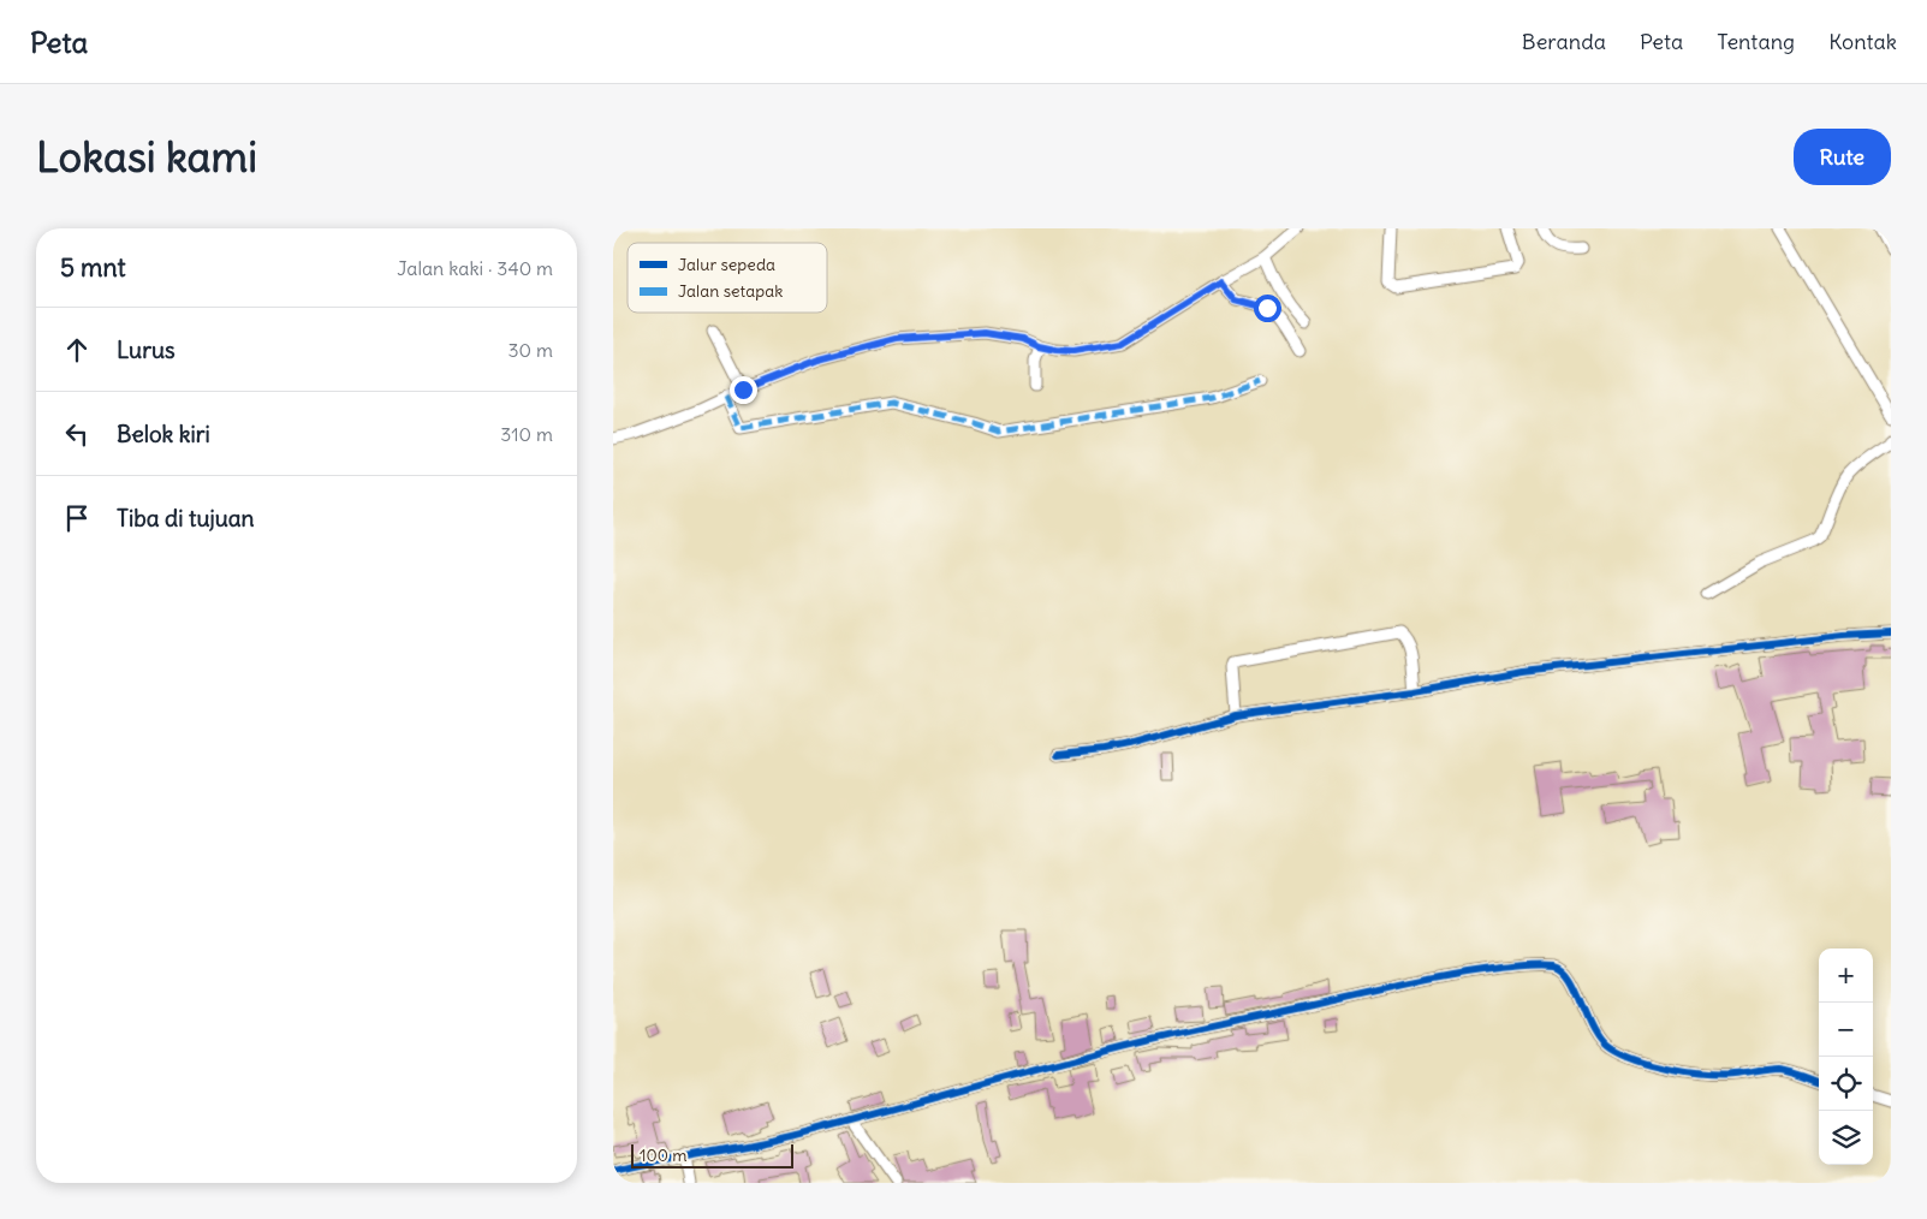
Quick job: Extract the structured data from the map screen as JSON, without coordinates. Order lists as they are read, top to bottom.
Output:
{
  "legend": ["Jalur sepeda", "Jalan setapak"],
  "scale_bar": "100 m",
  "page": {
    "header": "Peta",
    "nav": [
      "Beranda",
      "Peta",
      "Tentang",
      "Kontak"
    ],
    "buttons": "Rute",
    "title": "Lokasi kami",
    "heading": ["5 mnt", "Jalan kaki · 340 m"],
    "list": [
      ["Lurus", "30 m"],
      ["Belok kiri", "310 m"],
      "Tiba di tujuan"
    ],
    "map_buttons": ["+", "−"],
    "scale": "100 m"
  }
}
